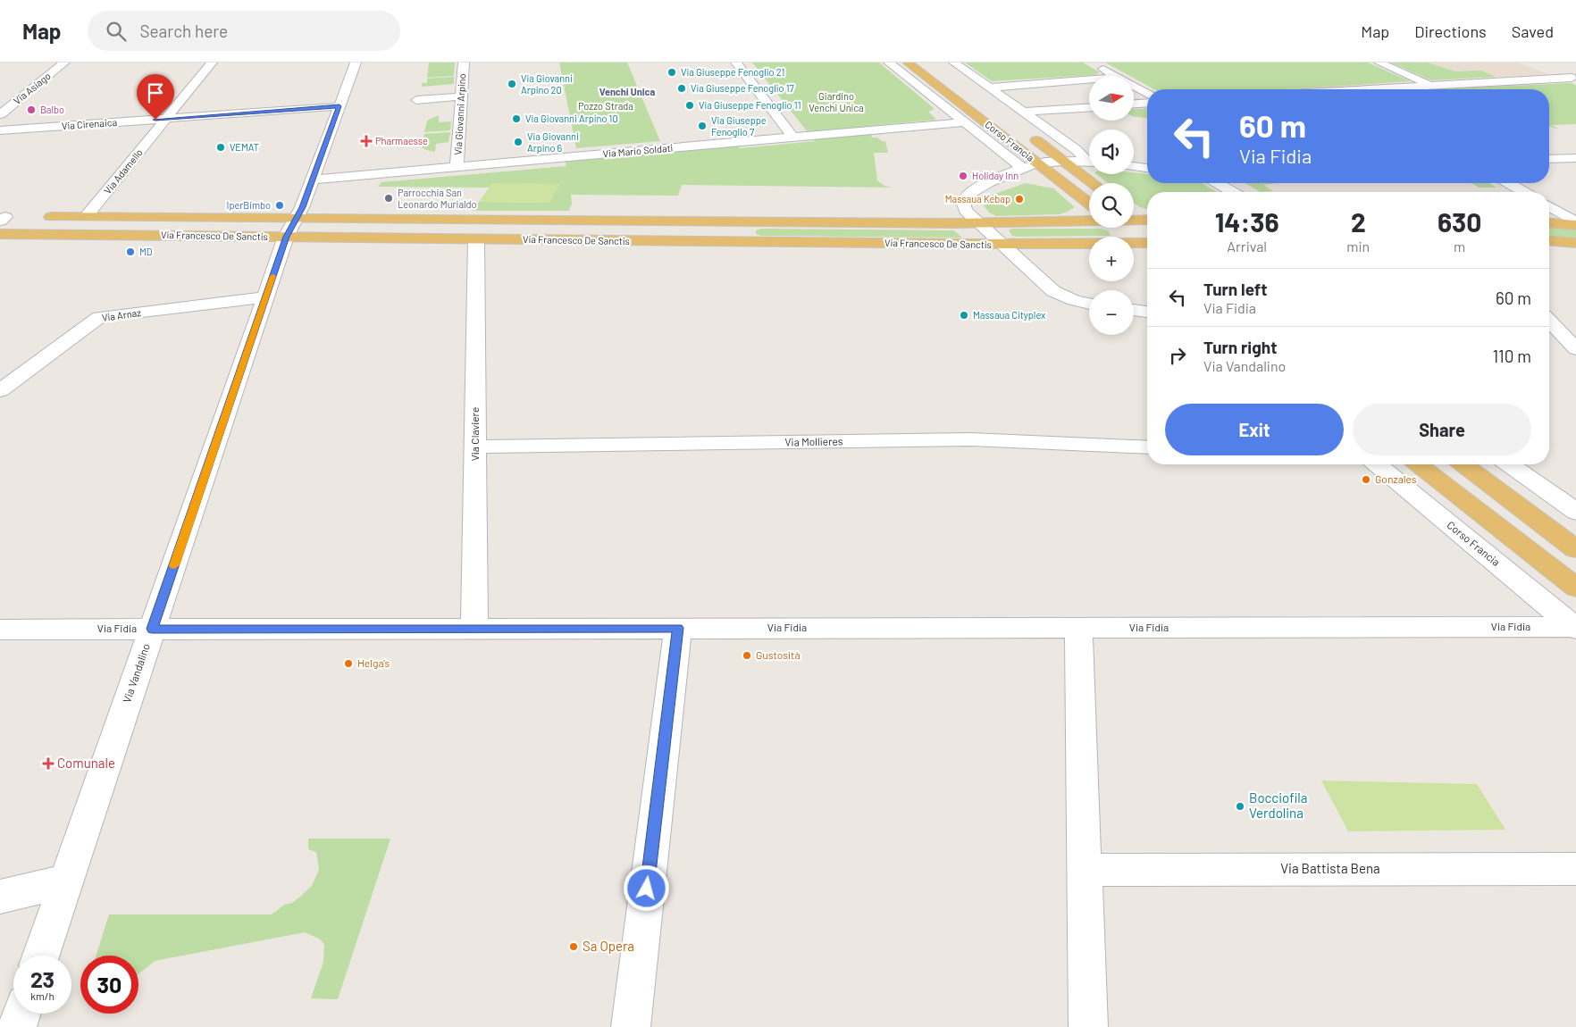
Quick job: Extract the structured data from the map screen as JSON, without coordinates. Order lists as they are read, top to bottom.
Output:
{
  "streets": {
    "main road": ["Corso Francia", "Via Francesco De Sanctis"],
    "street": [
      "Via Asiago",
      "Via Giovanni Arpino",
      "Via Cirenaica",
      "Via Mario Soldati",
      "Via Adamello",
      "Via Arnaz",
      "Via Claviere",
      "Via Mollieres",
      "Via Fidia",
      "Via Vandalino",
      "Via Battista Bena"
    ]
  },
  "crossings": [
    ["Via Giovanni Arpino", "Via Mario Soldati"],
    ["Via Cirenaica", "Via Adamello"],
    ["Via Cirenaica", "Via Vandalino"],
    ["Corso Francia", "Via Mario Soldati"],
    ["Corso Francia", "Via Fidia"],
    ["Via Mario Soldati", "Via Vandalino"],
    ["Via Adamello", "Via Francesco De Sanctis"],
    ["Via Francesco De Sanctis", "Via Claviere"],
    ["Via Francesco De Sanctis", "Via Vandalino"],
    ["Via Arnaz", "Via Vandalino"],
    ["Via Claviere", "Via Mollieres"],
    ["Via Claviere", "Via Fidia"],
    ["Via Fidia", "Via Vandalino"]
  ],
  "districts": ["Venchi Unica"],
  "parks": ["Giardino Venchi Unica", "Pozzo Strada"],
  "places": {
    "other": [
      "Via Giuseppe Fenoglio 21",
      "Via Giovanni Arpino 20",
      "Via Giuseppe Fenoglio 17",
      "Via Giuseppe Fenoglio 11",
      "Balbo",
      "Via Giovanni Arpino 10",
      "Via Giuseppe Fenoglio 7",
      "Via Giovanni Arpino 6",
      "VEMAT",
      "Holiday Inn",
      "Parrocchia San Leonardo Murialdo",
      "Massaua Kebap",
      "IperBimbo",
      "MD",
      "Massaua Cityplex",
      "Gonzales",
      "Gustosità",
      "Helga's",
      "Bocciofila Verdolina",
      "Sa Opera"
    ],
    "health": ["Pharmaesse", "Comunale"]
  },
  "north": "right",
  "page": {
    "header": "Map",
    "search": "Search here",
    "nav": ["Map", "Directions", "Saved"],
    "map_buttons": ["+", "−"],
    "turn": ["60 m", "Via Fidia"],
    "eta": [
      "14:36",
      "Arrival",
      "2",
      "min",
      "630",
      "m"
    ],
    "list": [
      {
        "name": "Turn left",
        "note": "Via Fidia",
        "value": "60 m"
      },
      {
        "name": "Turn right",
        "note": "Via Vandalino",
        "value": "110 m"
      }
    ],
    "buttons": ["Exit", "Share"],
    "speed": "23 km/h",
    "limit": "30"
  }
}
